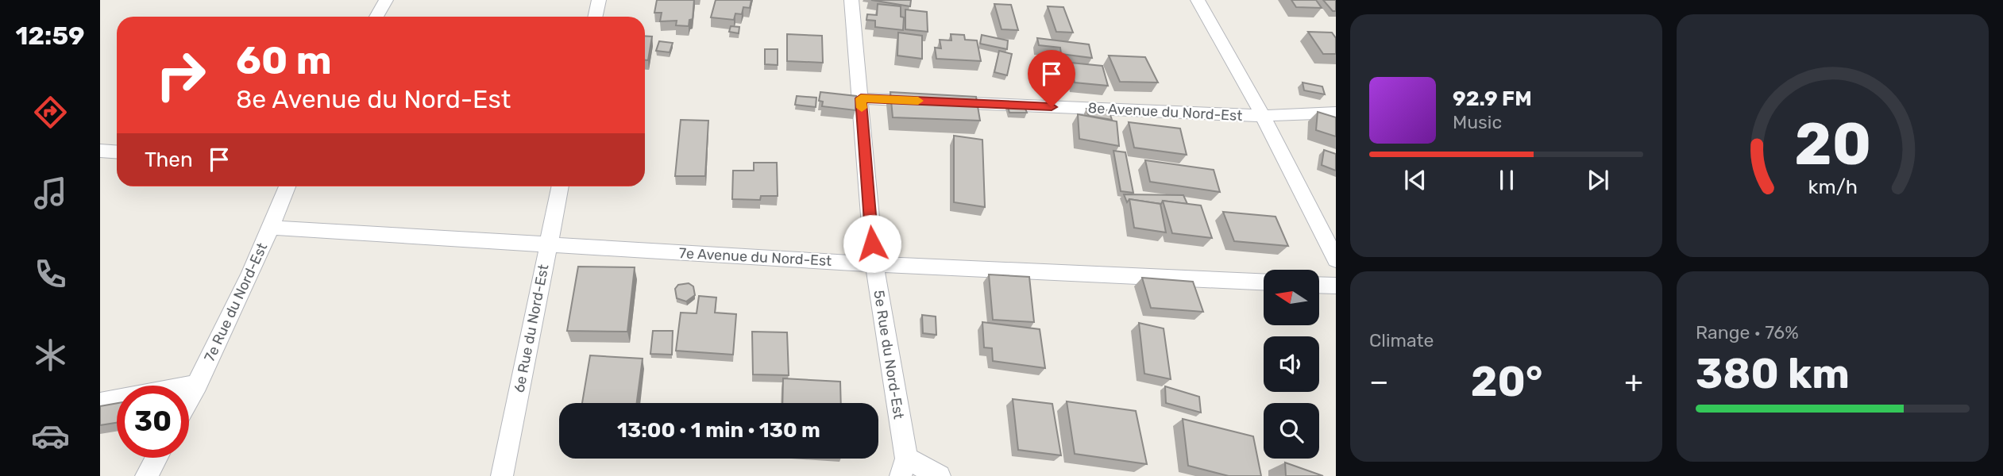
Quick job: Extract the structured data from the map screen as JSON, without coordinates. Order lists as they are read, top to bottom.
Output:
{
  "streets": {
    "street": [
      "8e Avenue du Nord-Est",
      "7e Avenue du Nord-Est",
      "7e Rue du Nord-Est",
      "6e Rue du Nord-Est",
      "5e Rue du Nord-Est"
    ]
  },
  "crossings": [
    ["8e Avenue du Nord-Est", "5e Rue du Nord-Est"],
    ["7e Avenue du Nord-Est", "7e Rue du Nord-Est"],
    ["7e Avenue du Nord-Est", "6e Rue du Nord-Est"],
    ["7e Avenue du Nord-Est", "5e Rue du Nord-Est"]
  ],
  "north": "left",
  "page": {
    "tabs": "12:59",
    "turn": ["60 m", "8e Avenue du Nord-Est"],
    "song": ["92.9 FM", "Music"],
    "then": "Then",
    "tile": [
      "Climate",
      ["Range · 76%", "380 km"]
    ],
    "heat": ["−", "20°", "+"],
    "limit": "30",
    "trip": "13:00 · 1 min · 130 m",
    "gauge": ["20", "km/h"]
  }
}
